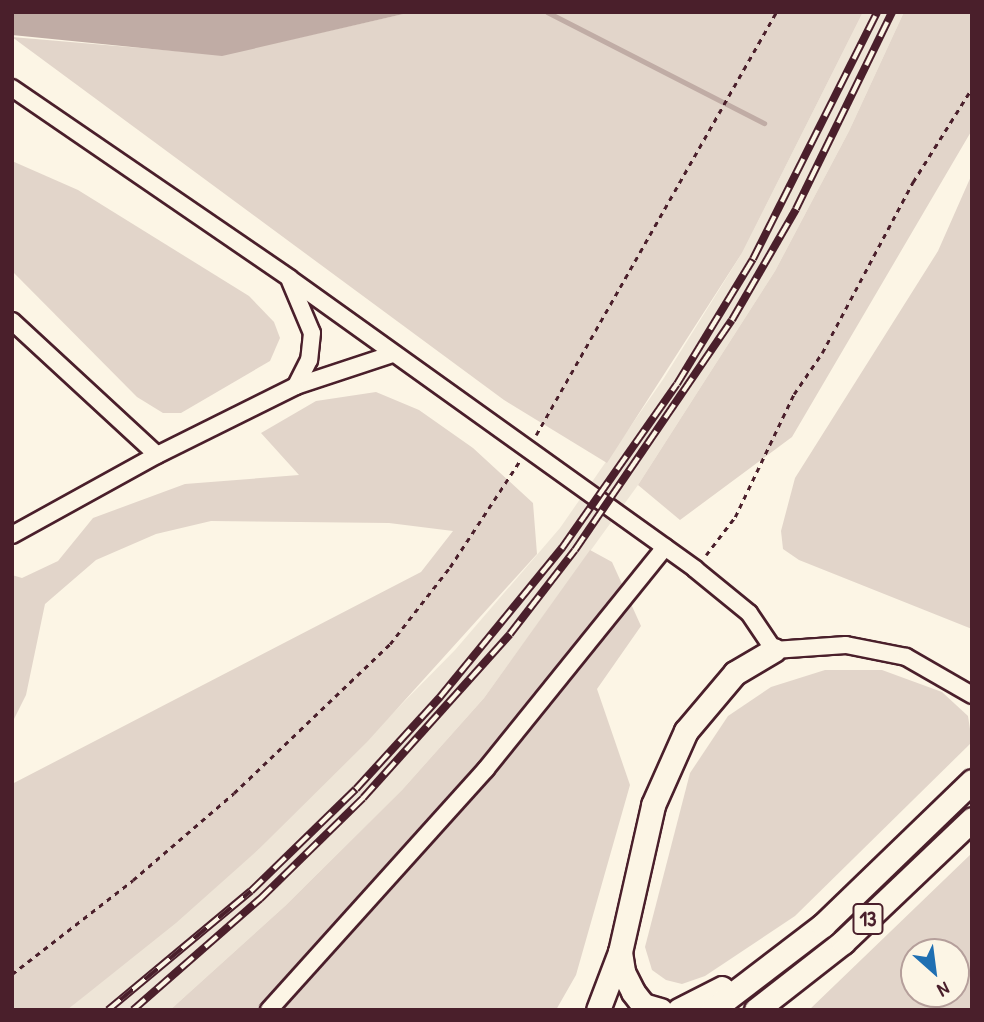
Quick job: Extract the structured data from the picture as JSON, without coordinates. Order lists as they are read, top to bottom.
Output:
{
  "streets": {
    "highway": ["13"]
  },
  "north": "bottom right"
}
